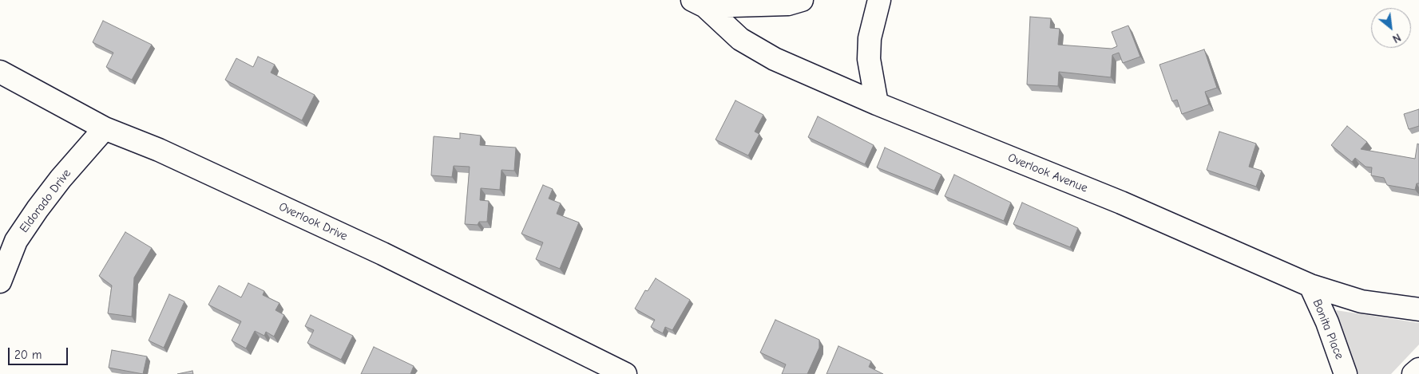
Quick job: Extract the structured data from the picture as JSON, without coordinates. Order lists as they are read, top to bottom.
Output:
{
  "streets": {
    "street": [
      "Overlook Avenue",
      "Eldorado Drive",
      "Overlook Drive",
      "Bonita Place"
    ]
  },
  "crossings": [
    ["Overlook Avenue", "Bonita Place"],
    ["Eldorado Drive", "Overlook Drive"]
  ],
  "scale_bar": "20 m",
  "north": "bottom right"
}
